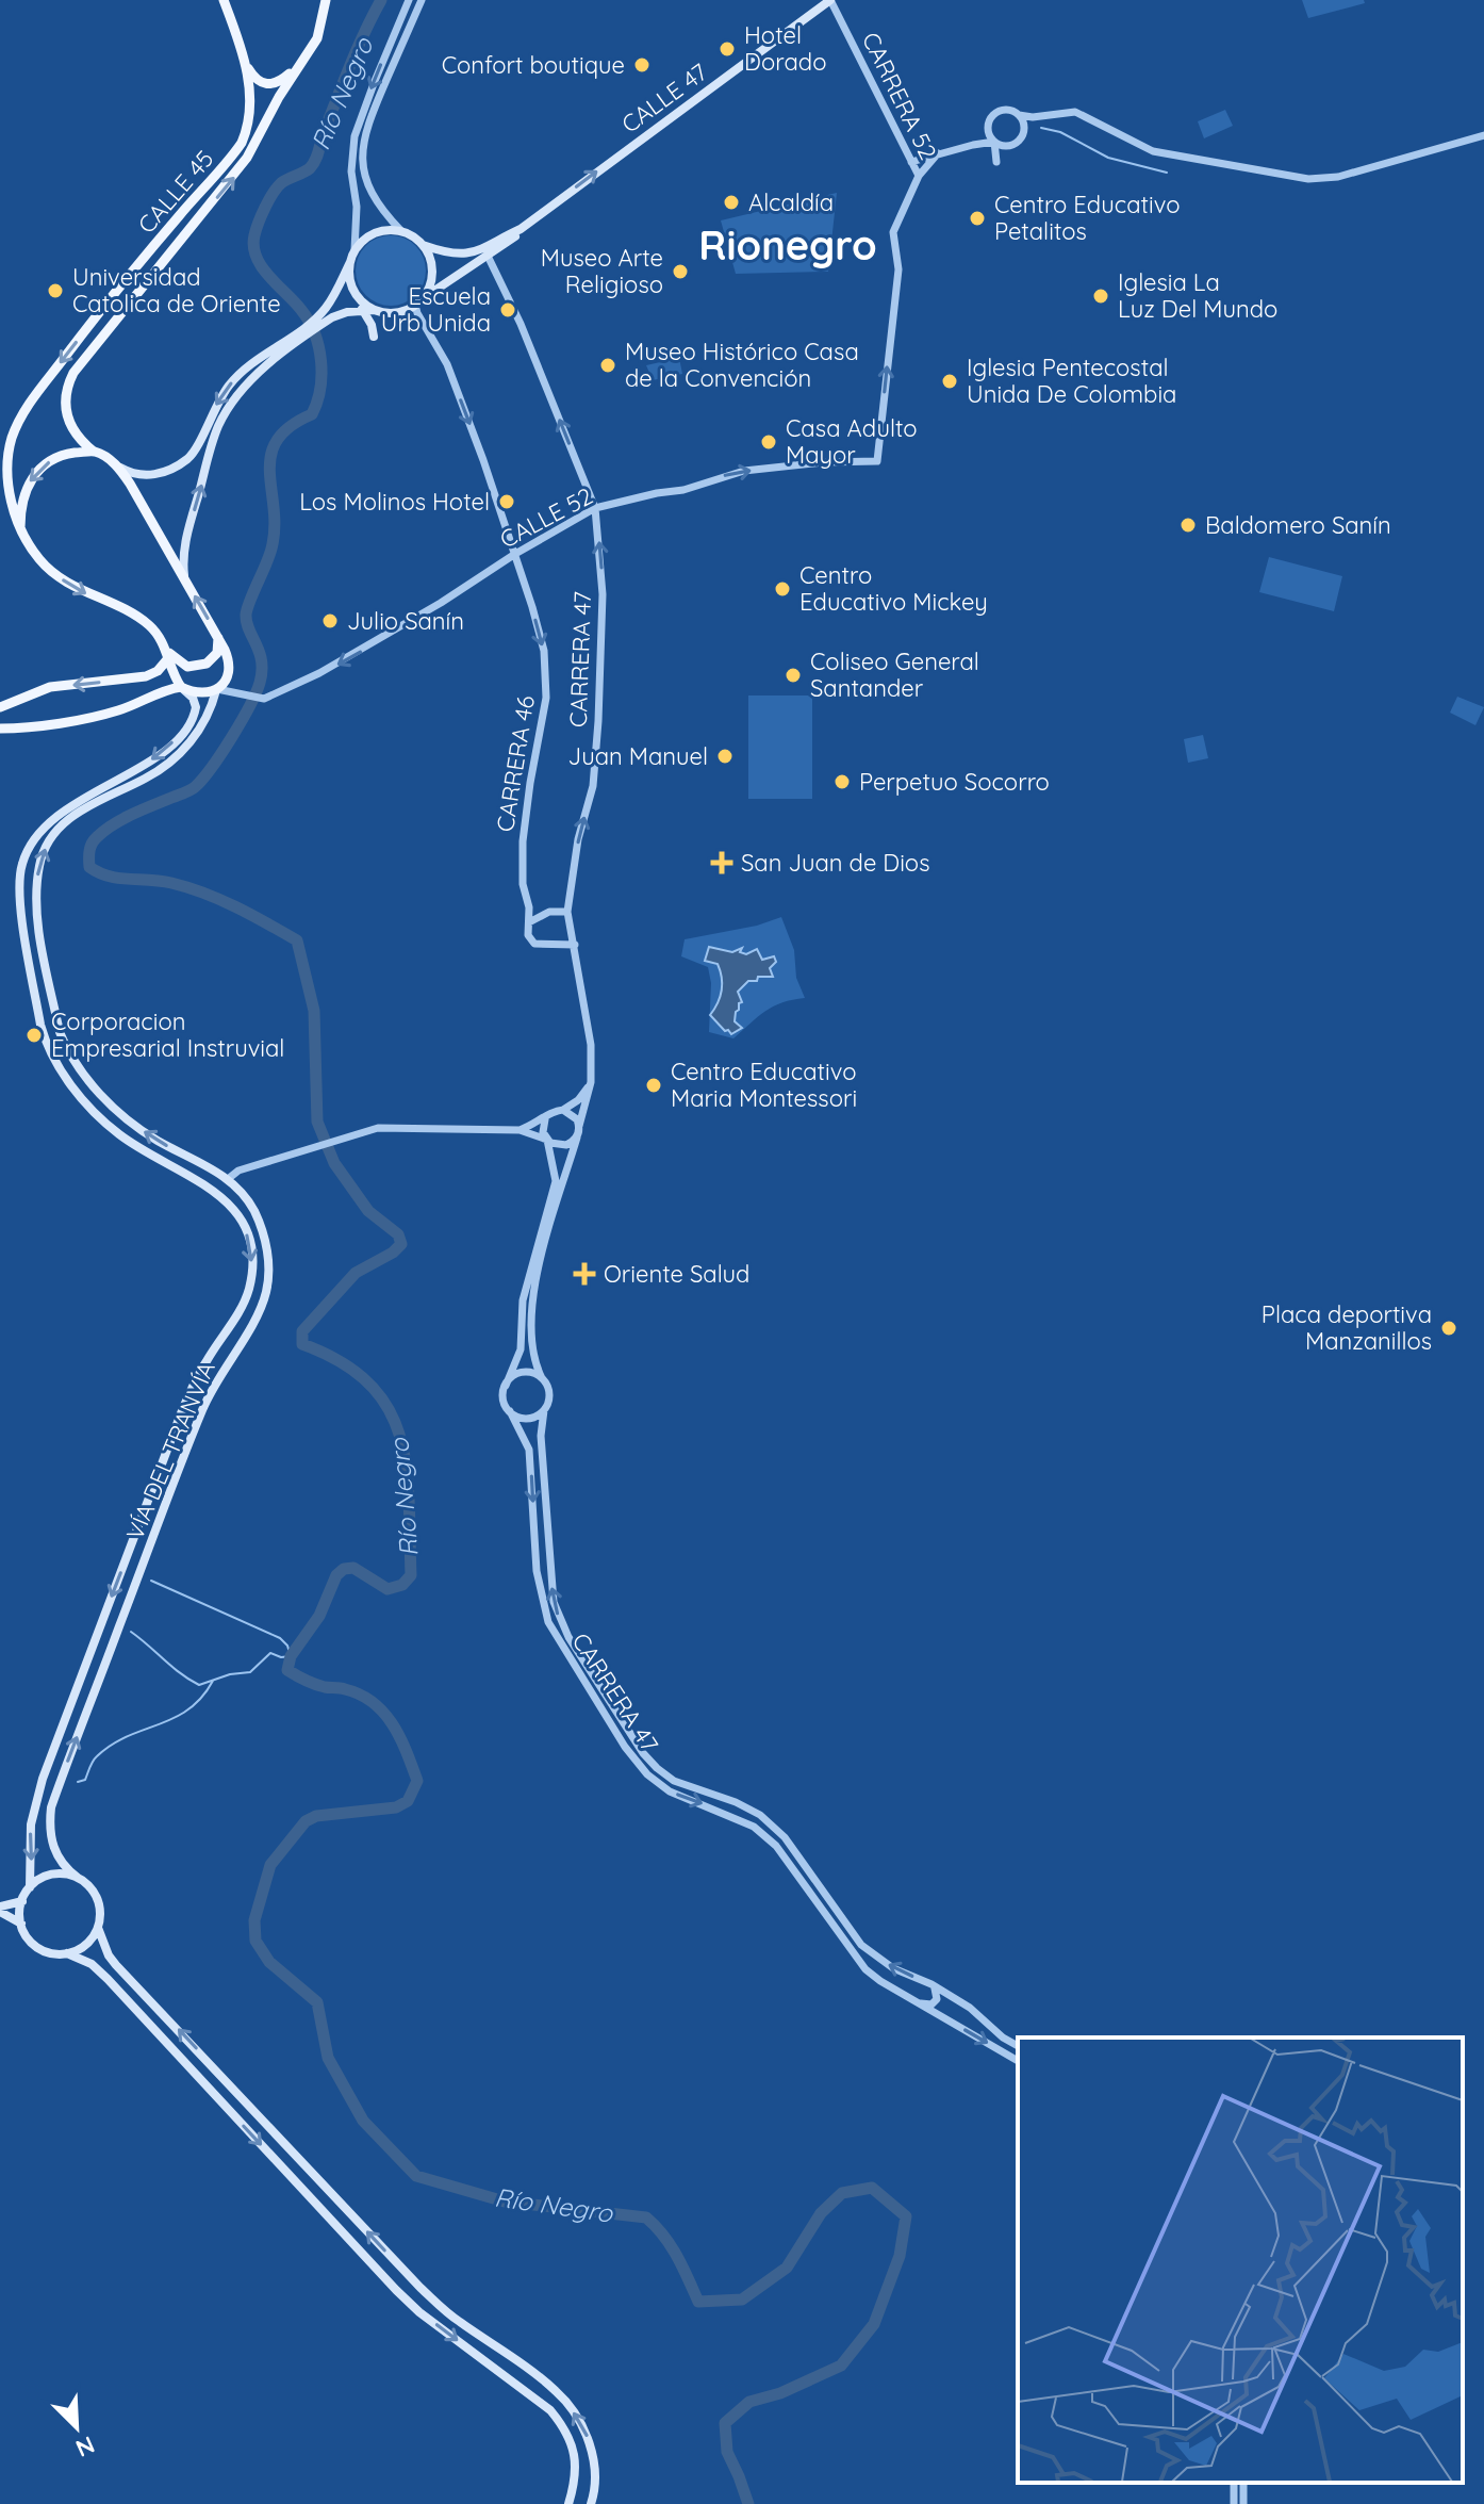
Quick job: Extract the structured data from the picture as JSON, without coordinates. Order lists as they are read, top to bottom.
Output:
{
  "streets": {
    "main road": ["CALLE 47", "CALLE 45", "VÍA DEL TRANVÍA"],
    "street": [
      "CARRERA 52",
      "CALLE 52",
      "CARRERA 47",
      "CARRERA 46"
    ]
  },
  "crossings": [
    ["CARRERA 52", "CALLE 47"],
    ["CARRERA 52", "CALLE 52"],
    ["CALLE 47", "CARRERA 47"],
    ["CALLE 47", "CARRERA 46"],
    ["CALLE 52", "CARRERA 47"],
    ["CALLE 52", "CARRERA 46"],
    ["CALLE 52", "VÍA DEL TRANVÍA"],
    ["CARRERA 47", "CARRERA 46"]
  ],
  "one_way": ["CARRERA 52", "CALLE 47", "CARRERA 46"],
  "districts": ["Rionegro"],
  "water": ["Río Negro"],
  "places": {
    "other": [
      "Hotel Dorado",
      "Confort boutique",
      "Alcaldía",
      "Centro Educativo Petalitos",
      "Museo Arte Religioso",
      "Universidad Catolica de Oriente",
      "Iglesia La Luz Del Mundo",
      "Escuela Urb Unida",
      "Museo Histórico Casa de la Convención",
      "Iglesia Pentecostal Unida De Colombia",
      "Casa Adulto Mayor",
      "Los Molinos Hotel",
      "Baldomero Sanín",
      "Centro Educativo Mickey",
      "Julio Sanín",
      "Coliseo General Santander",
      "Juan Manuel",
      "Perpetuo Socorro",
      "Corporacion Empresarial Instruvial",
      "Centro Educativo Maria Montessori",
      "Placa deportiva Manzanillos"
    ],
    "health": ["San Juan de Dios", "Oriente Salud"]
  },
  "north": "bottom right"
}
